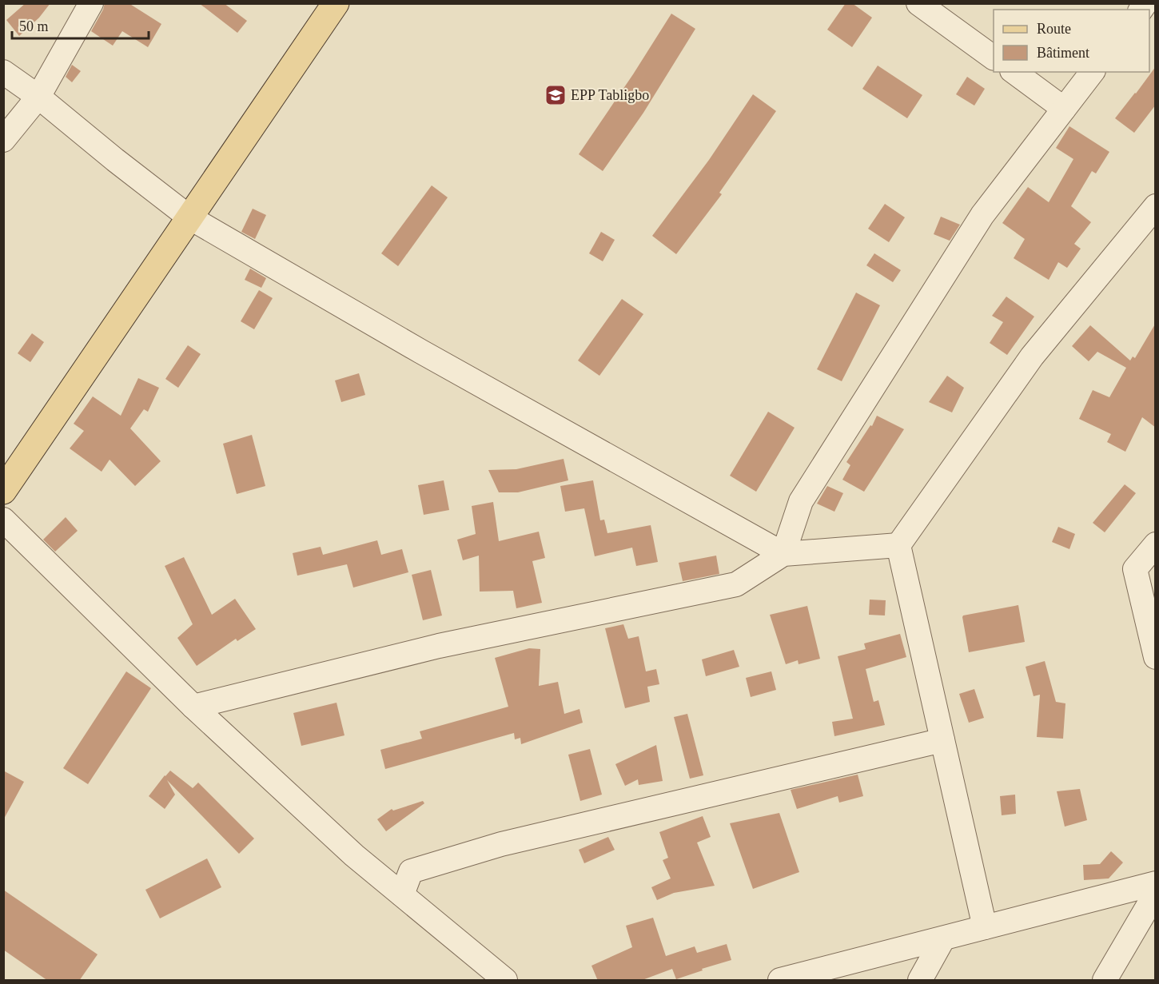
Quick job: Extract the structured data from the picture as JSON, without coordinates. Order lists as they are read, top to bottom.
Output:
{
  "places": {
    "school or university": ["EPP Tabligbo"]
  },
  "legend": ["Route", "Bâtiment"],
  "scale_bar": "50 m"
}
